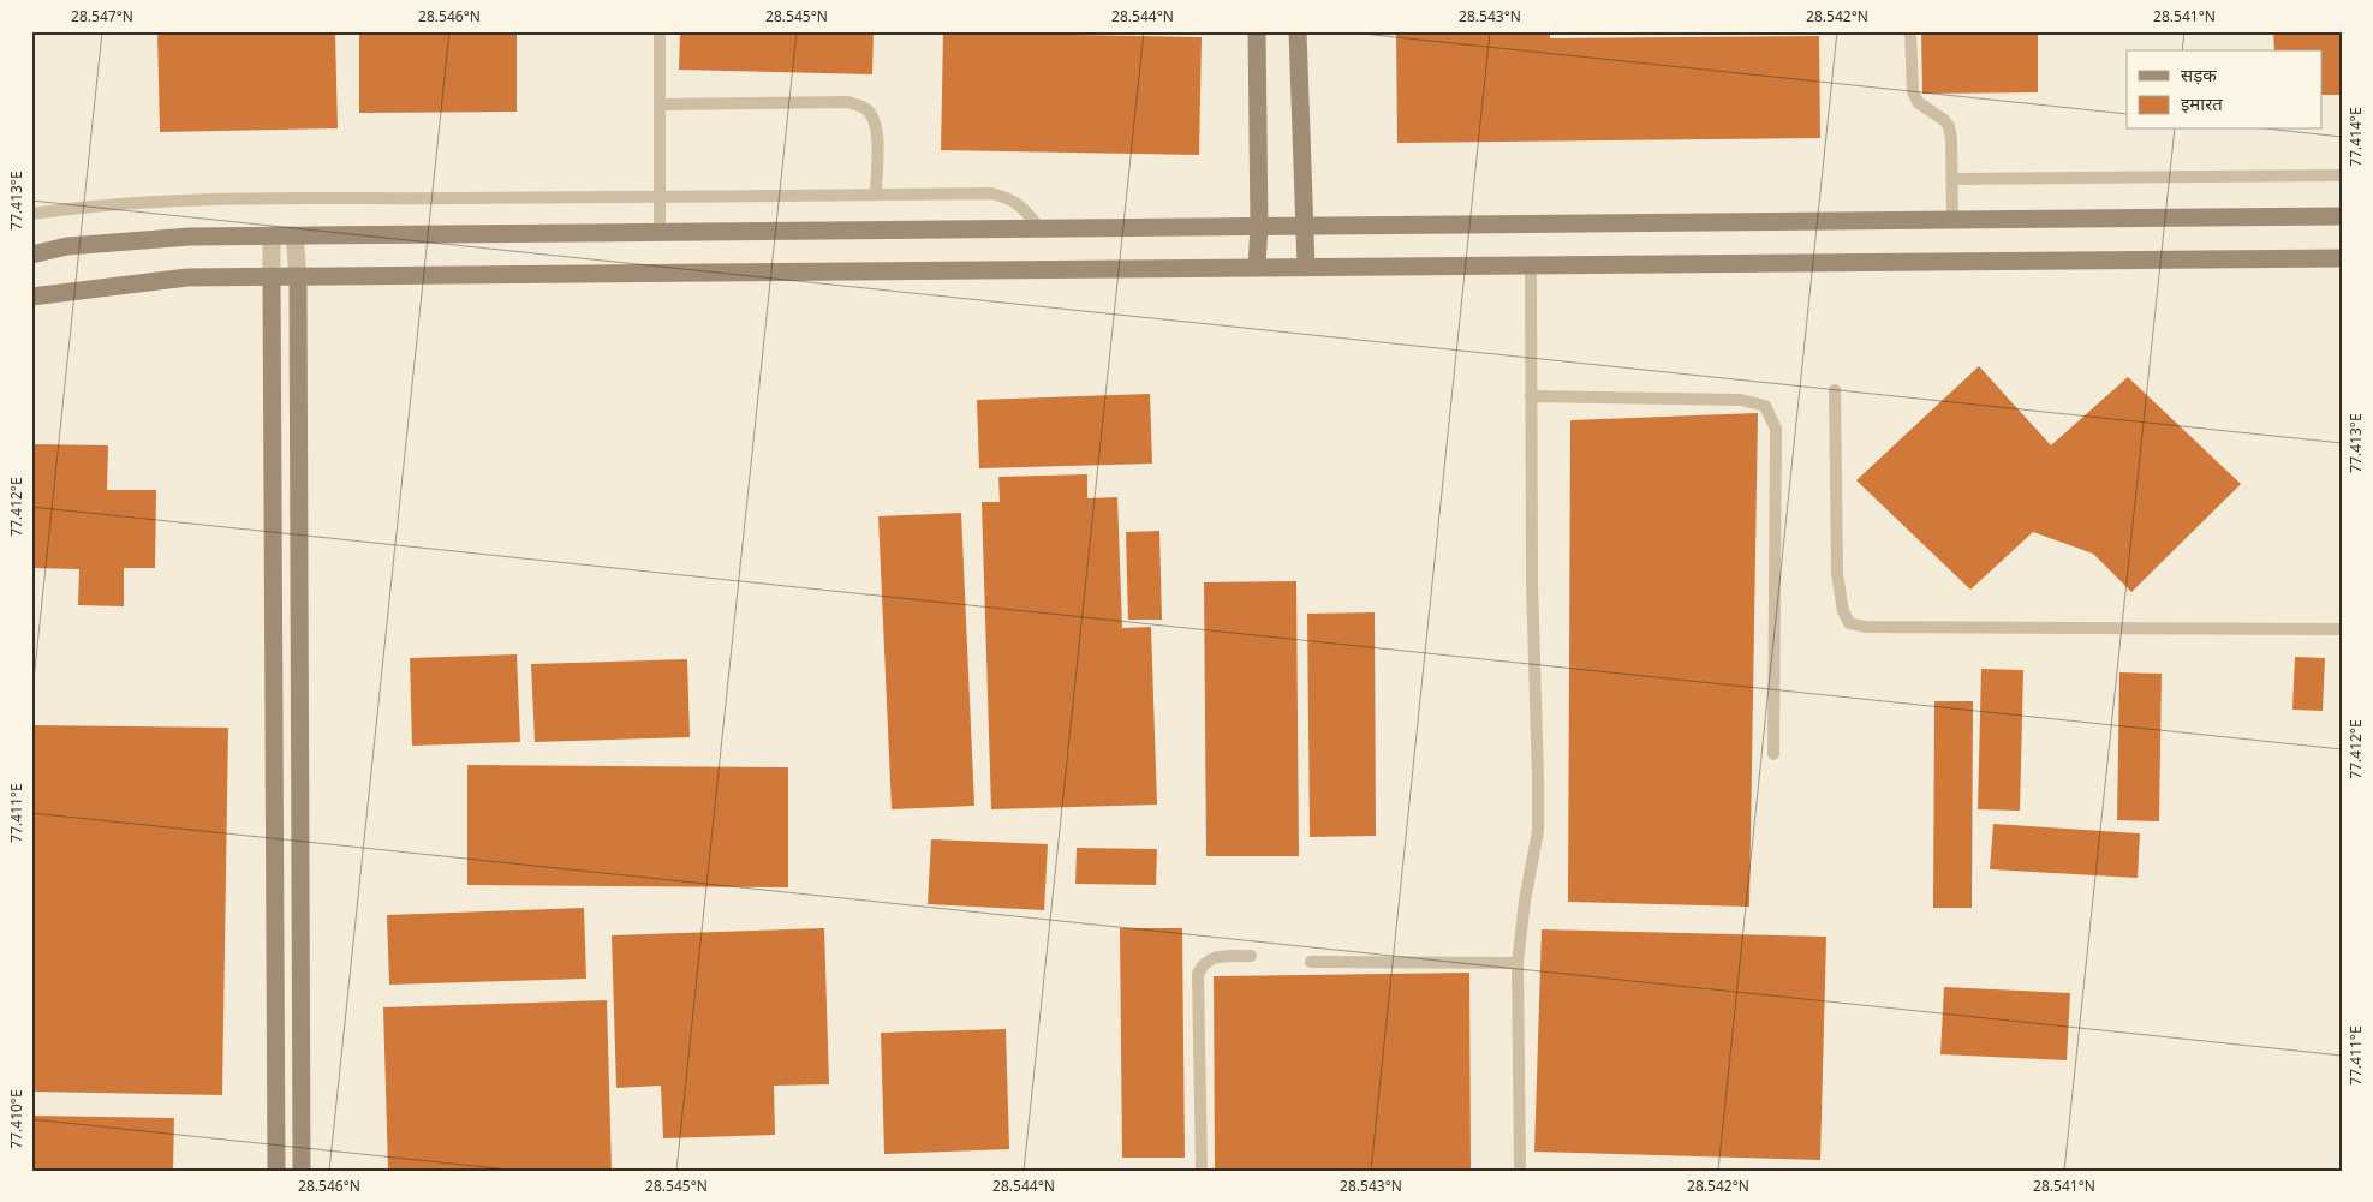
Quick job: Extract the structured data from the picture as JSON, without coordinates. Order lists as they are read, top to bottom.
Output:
{
  "legend": ["सड़क", "इमारत"],
  "coordinates": [
    "28.547°N",
    "28.546°N",
    "28.545°N",
    "28.544°N",
    "28.543°N",
    "28.542°N",
    "28.541°N",
    "77.414°E",
    "77.413°E",
    "77.412°E",
    "77.411°E",
    "77.410°E"
  ]
}
